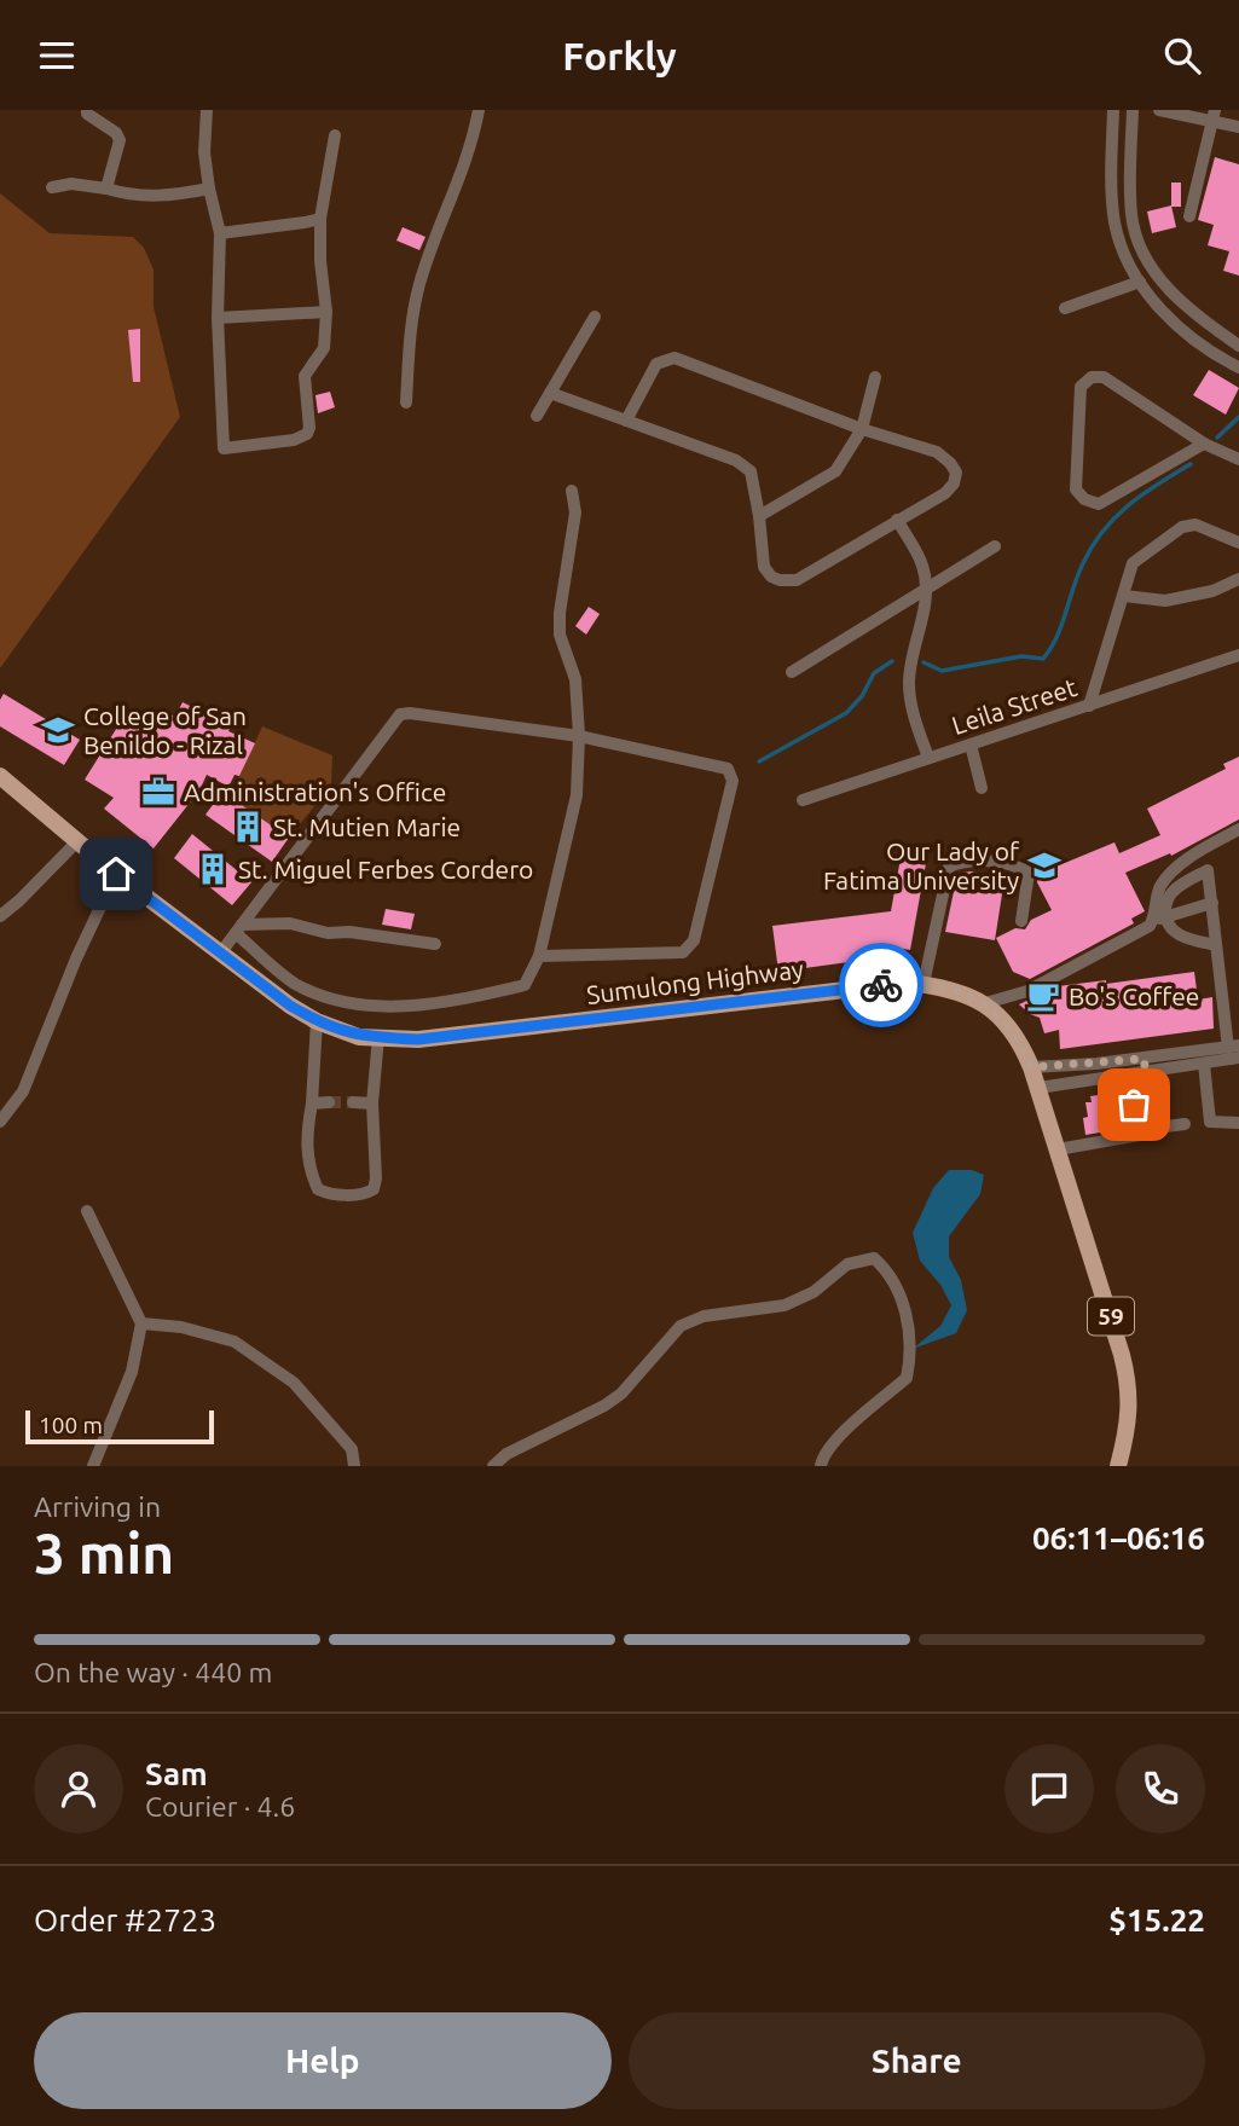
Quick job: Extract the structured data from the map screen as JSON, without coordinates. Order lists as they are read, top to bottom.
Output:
{
  "streets": {
    "main road": ["Sumulong Highway", "59"],
    "street": ["Leila Street"]
  },
  "places": {
    "school or university": ["College of San Benildo - Rizal", "Our Lady of Fatima University"],
    "office": ["Administration's Office"],
    "building": ["St. Mutien Marie", "St. Miguel Ferbes Cordero"],
    "cafe": ["Bo's Coffee"]
  },
  "scale_bar": "100 m",
  "page": {
    "header": "Forkly",
    "scale": "100 m",
    "heading": ["3 min", "Arriving in", "06:11–06:16"],
    "panel": [
      "Sam",
      "Courier · 4.6",
      "Order #2723",
      "$15.22"
    ],
    "bar": "On the way · 440 m",
    "buttons": ["Help", "Share"]
  }
}
